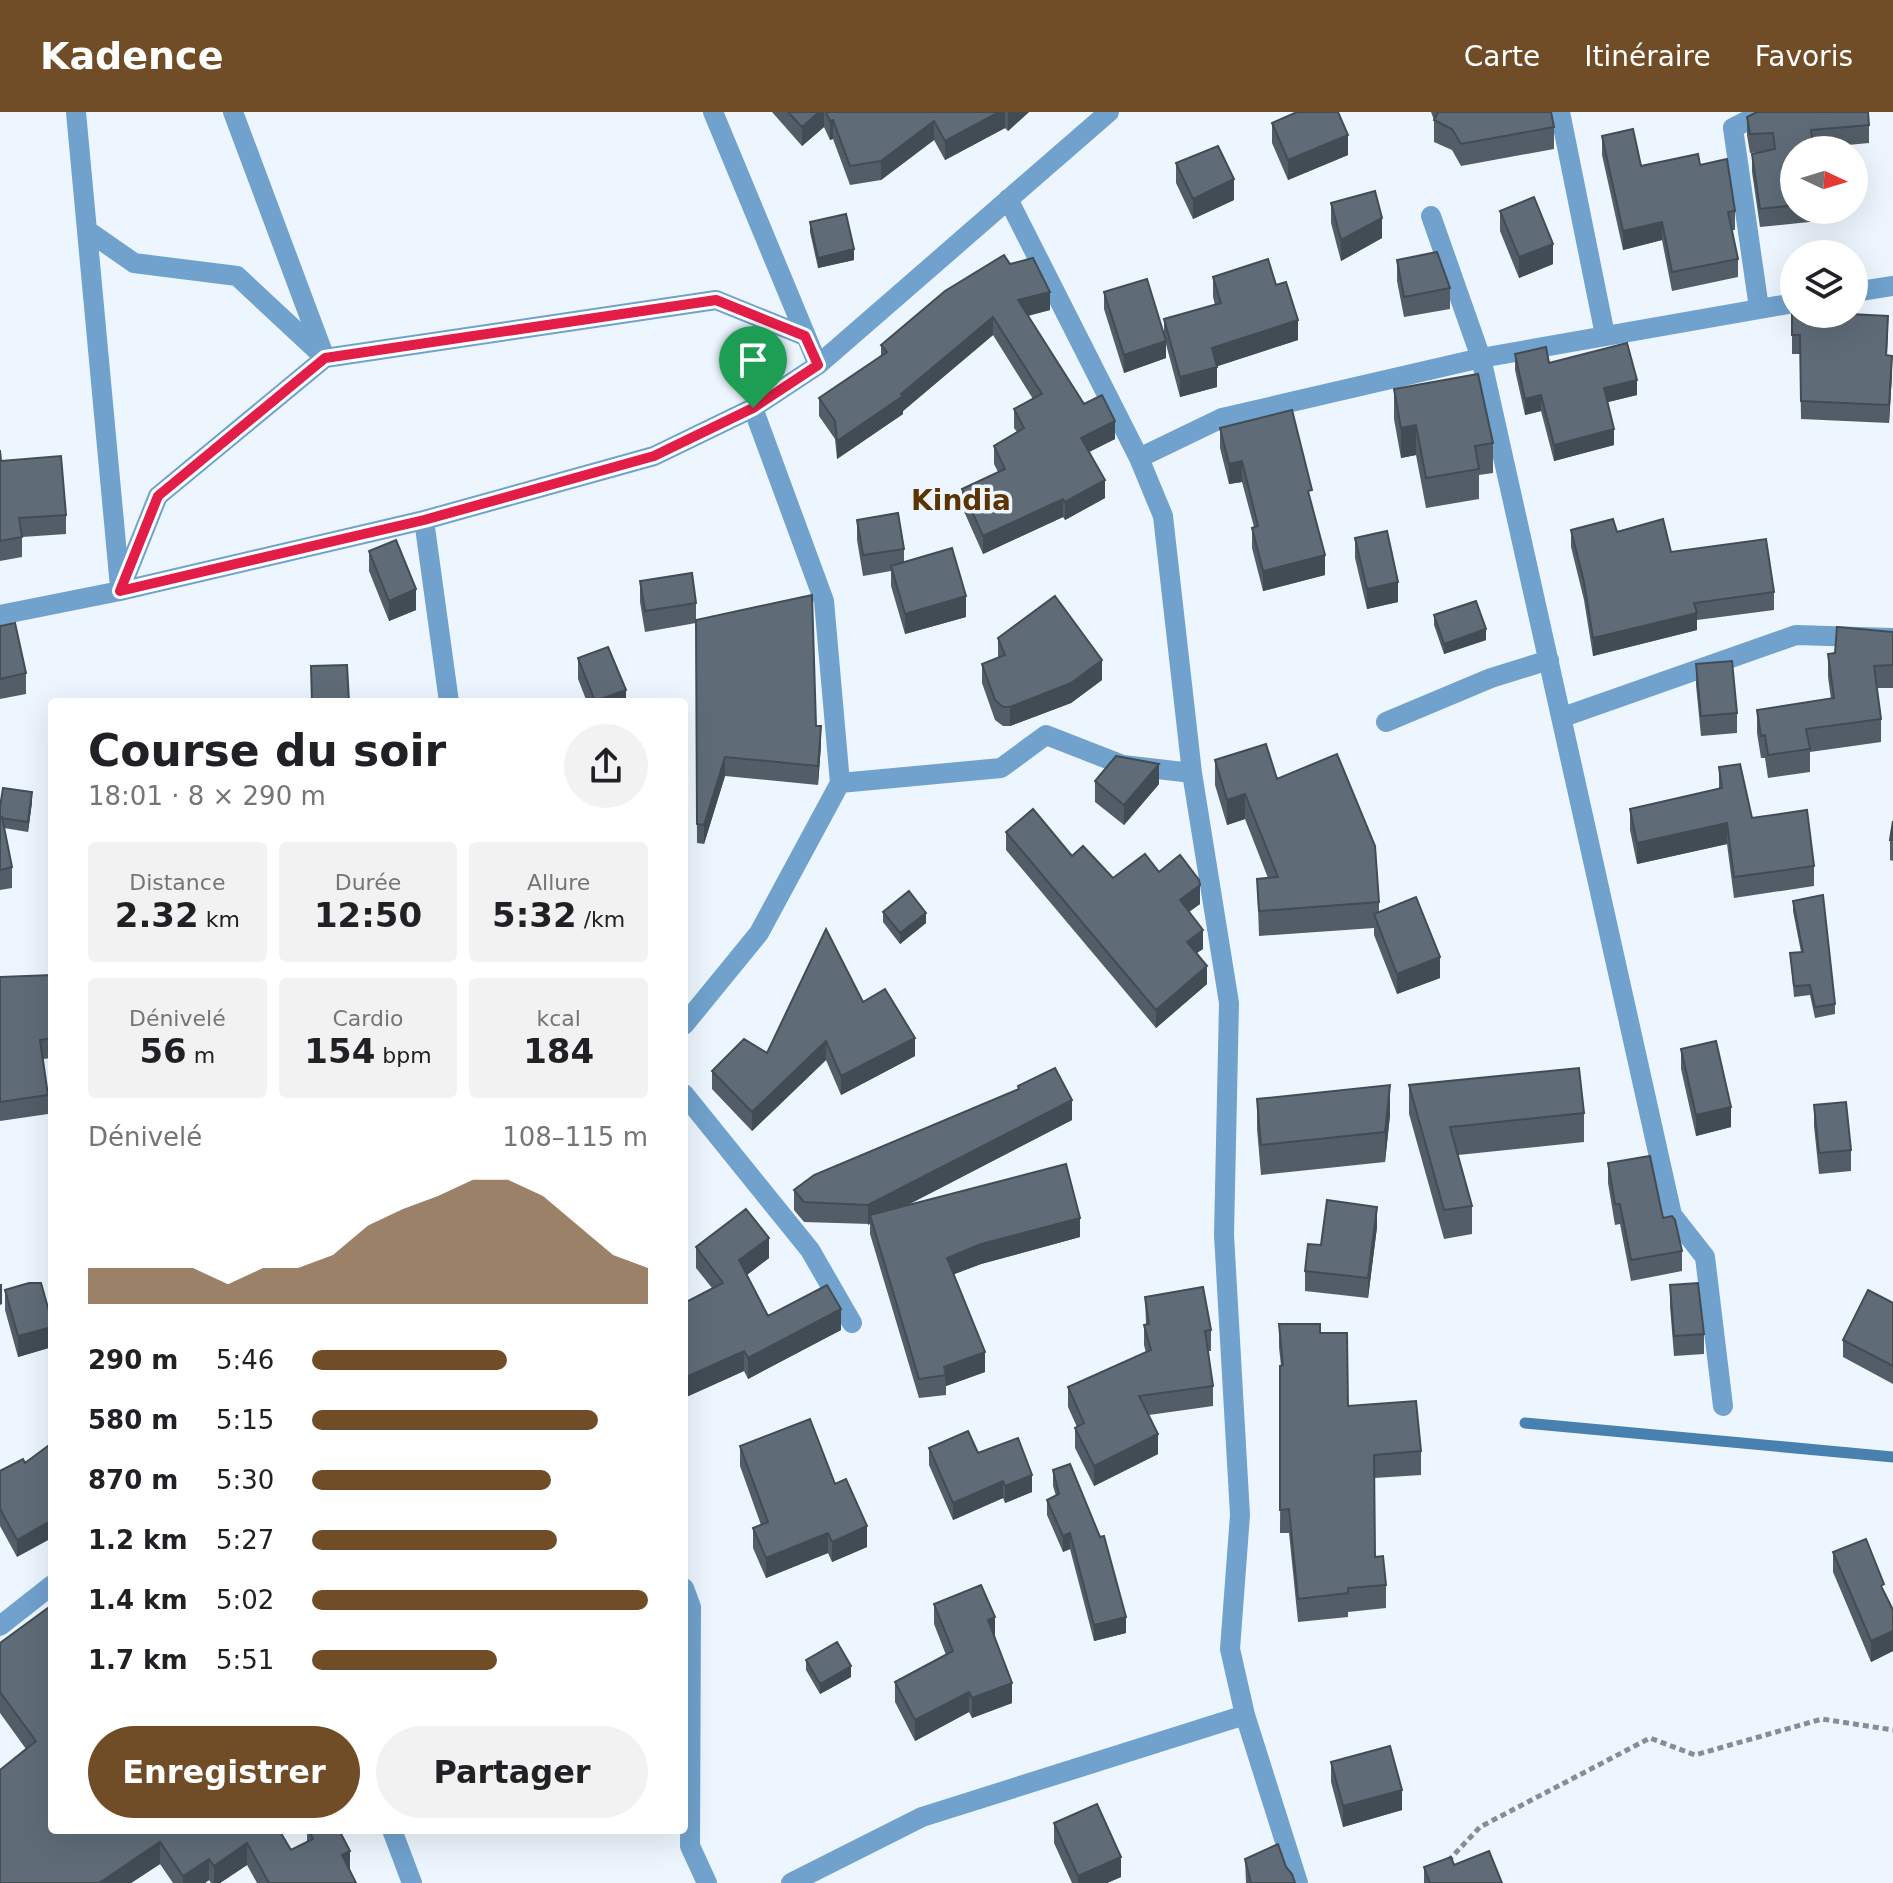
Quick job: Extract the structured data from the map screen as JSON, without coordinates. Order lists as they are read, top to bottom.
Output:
{
  "districts": ["Kindia"],
  "north": "right",
  "page": {
    "header": "Kadence",
    "nav": ["Carte", "Itinéraire", "Favoris"],
    "heading": ["Course du soir", "18:01 · 8 × 290 m"],
    "stats": [
      ["Distance", "2.32 km"],
      ["Durée", "12:50"],
      ["Allure", "5:32 /km"],
      ["Dénivelé", "56 m"],
      ["Cardio", "154 bpm"],
      ["kcal", "184"]
    ],
    "chart": ["Dénivelé", "108–115 m"],
    "list": [
      {
        "name": "290 m",
        "note": "5:46"
      },
      {
        "name": "580 m",
        "note": "5:15"
      },
      {
        "name": "870 m",
        "note": "5:30"
      },
      {
        "name": "1.2 km",
        "note": "5:27"
      },
      {
        "name": "1.4 km",
        "note": "5:02"
      },
      {
        "name": "1.7 km",
        "note": "5:51"
      }
    ],
    "buttons": ["Enregistrer", "Partager"]
  }
}
